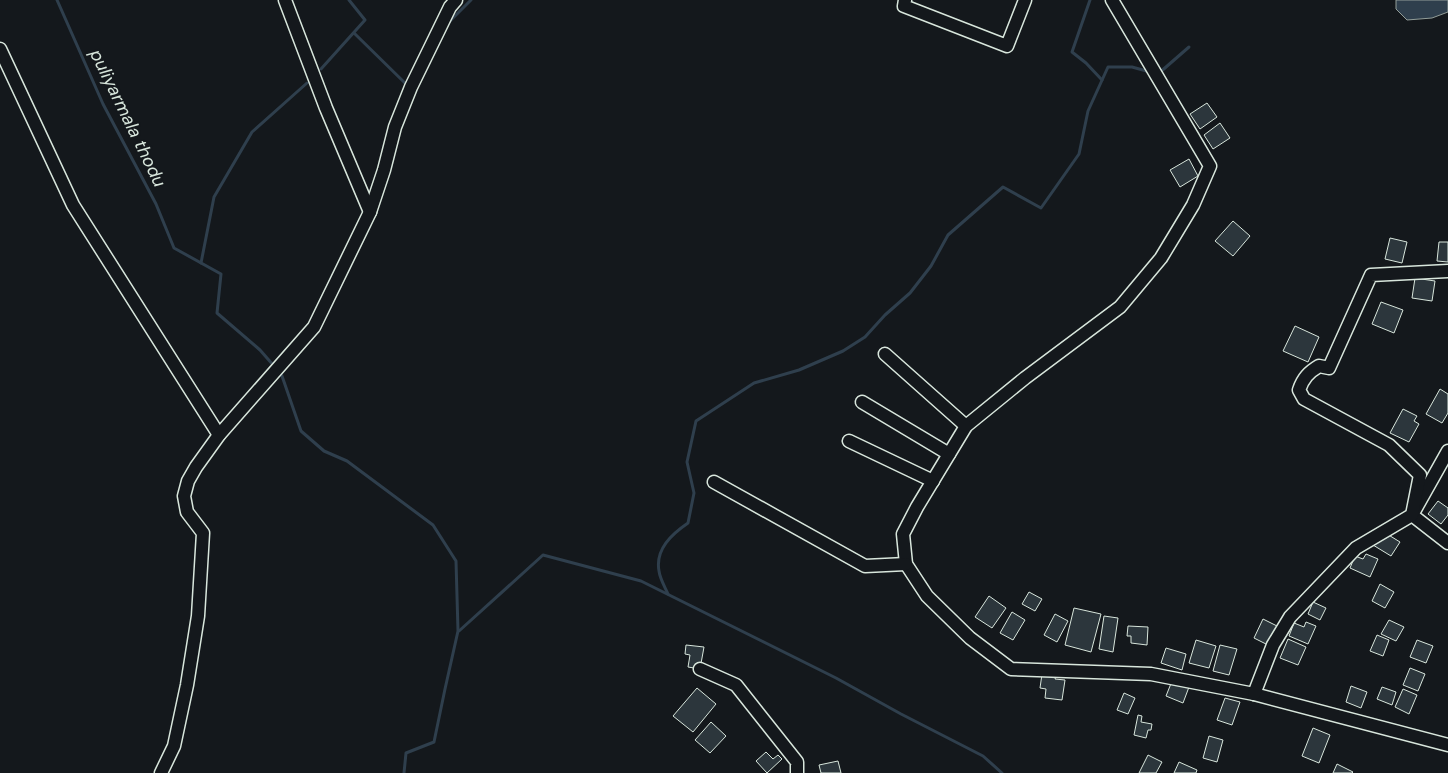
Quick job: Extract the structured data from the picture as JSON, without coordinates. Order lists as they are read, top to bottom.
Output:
{
  "water": ["puliyarmala thodu"]
}
